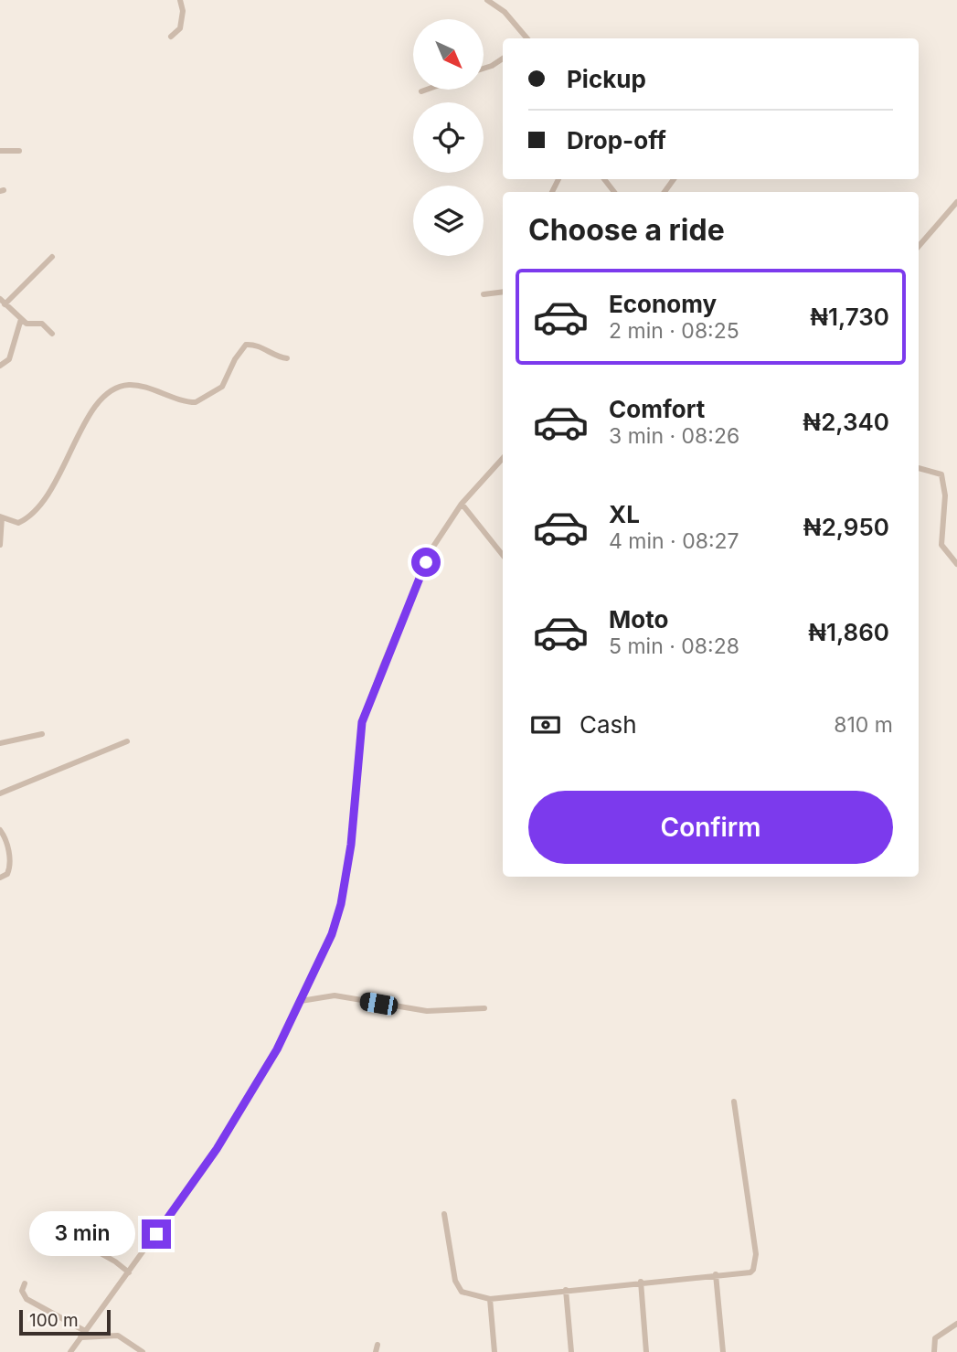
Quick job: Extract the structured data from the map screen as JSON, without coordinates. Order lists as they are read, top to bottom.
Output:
{
  "scale_bar": "100 m",
  "north": "bottom right",
  "page": {
    "banner": ["Pickup", "Drop-off"],
    "heading": "Choose a ride",
    "list": [
      {
        "name": "Economy",
        "note": "2 min · 08:25",
        "value": "₦1,730"
      },
      {
        "name": "Comfort",
        "note": "3 min · 08:26",
        "value": "₦2,340"
      },
      {
        "name": "XL",
        "note": "4 min · 08:27",
        "value": "₦2,950"
      },
      {
        "name": "Moto",
        "note": "5 min · 08:28",
        "value": "₦1,860"
      }
    ],
    "pay": ["Cash", "810 m"],
    "buttons": "Confirm",
    "bubble": "3 min",
    "scale": "100 m"
  }
}
